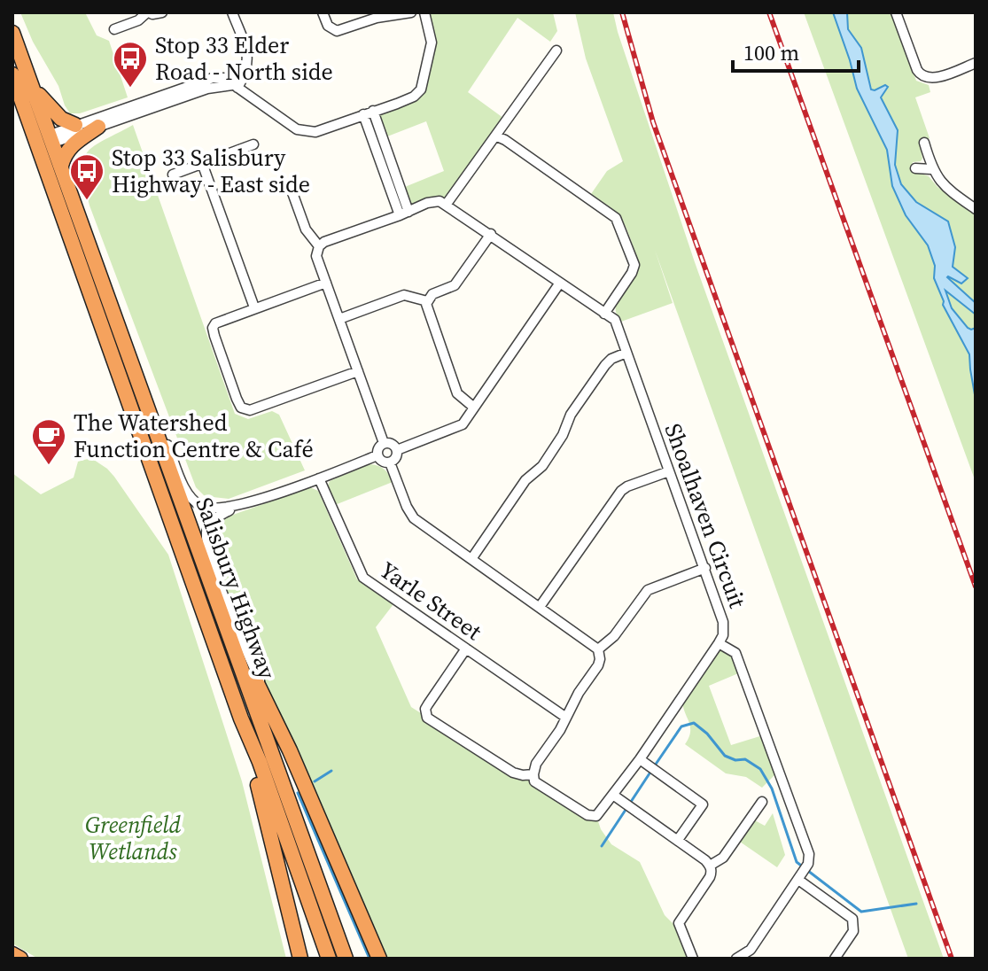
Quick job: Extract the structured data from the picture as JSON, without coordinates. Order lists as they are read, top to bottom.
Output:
{
  "streets": {
    "highway": ["Salisbury Highway"],
    "street": ["Shoalhaven Circuit", "Yarle Street"]
  },
  "parks": ["Greenfield Wetlands"],
  "places": {
    "bus stop": ["Stop 33 Elder Road - North side", "Stop 33 Salisbury Highway - East side"],
    "cafe": ["The Watershed Function Centre & Café"]
  },
  "scale_bar": "100 m"
}
